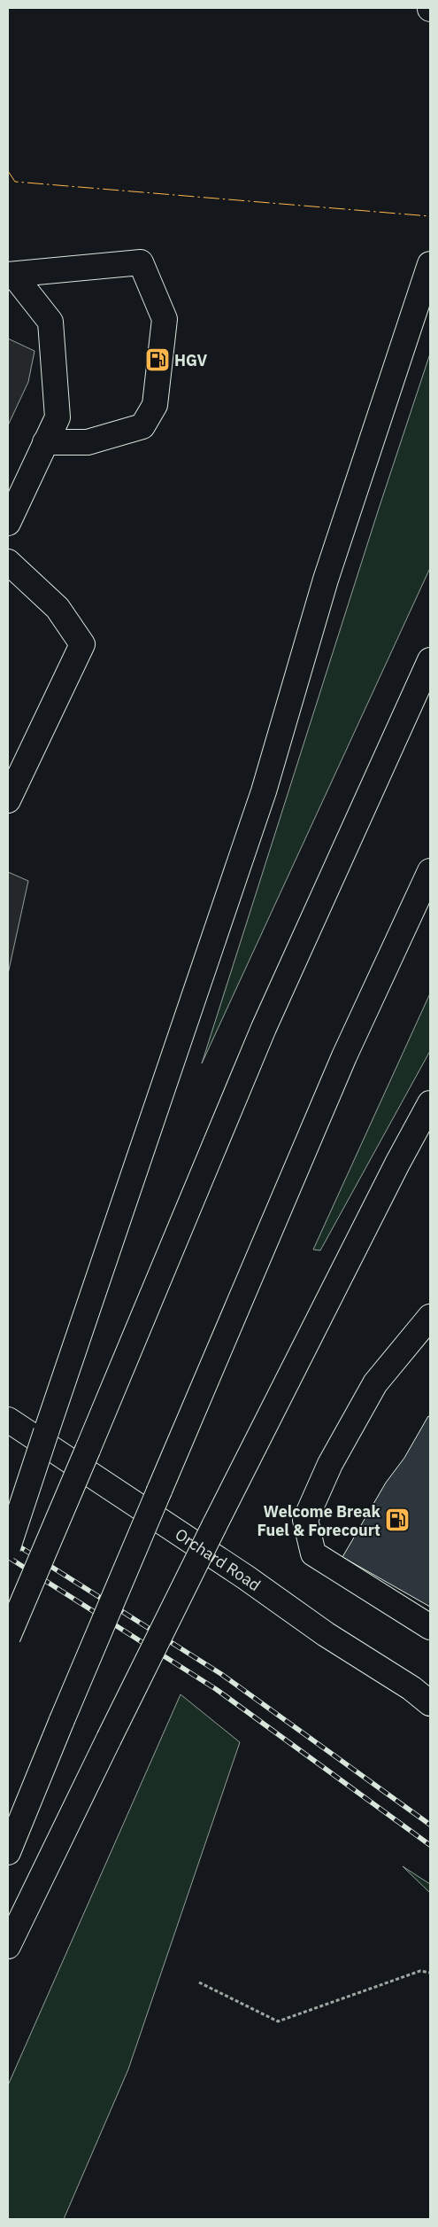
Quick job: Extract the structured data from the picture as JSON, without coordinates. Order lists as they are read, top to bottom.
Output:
{
  "streets": {
    "main road": ["Orchard Road"]
  },
  "places": {
    "fuel station": ["HGV", "Welcome Break Fuel & Forecourt"]
  }
}
